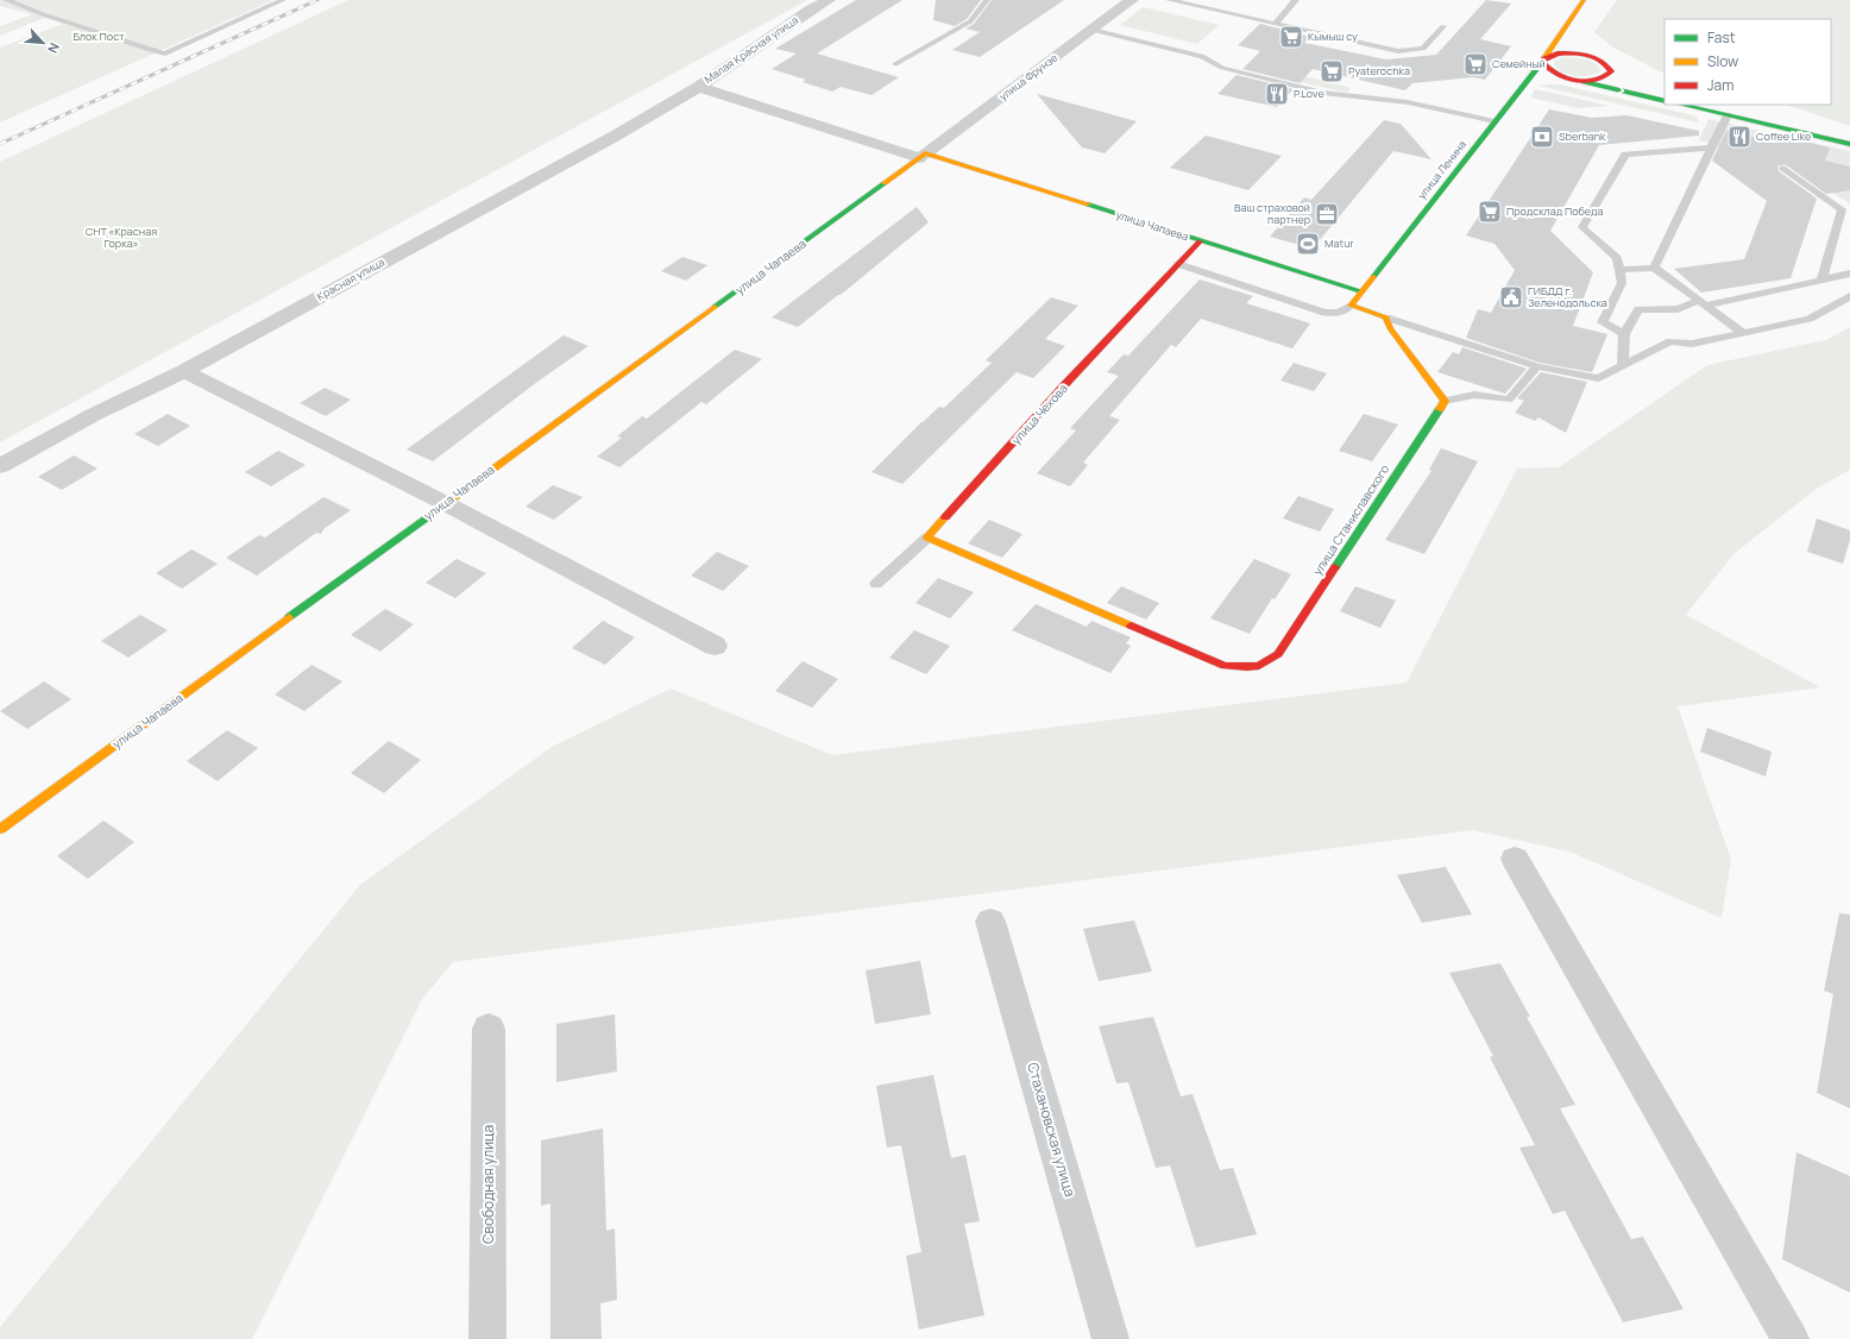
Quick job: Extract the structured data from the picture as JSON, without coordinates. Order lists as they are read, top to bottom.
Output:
{
  "streets": {
    "street": [
      "Малая Красная улица",
      "улица Фрунзе",
      "улица Ленина",
      "улица Чапаева",
      "Красная улица",
      "улица Чехова",
      "улица Станиславского",
      "Стахановская улица",
      "Свободная улица"
    ]
  },
  "crossings": [
    ["Малая Красная улица", "улица Чапаева"],
    ["Малая Красная улица", "Красная улица"],
    ["улица Фрунзе", "улица Чапаева"],
    ["улица Ленина", "улица Чапаева"],
    ["улица Чапаева", "Красная улица"],
    ["улица Чапаева", "улица Чехова"],
    ["улица Чехова", "улица Станиславского"]
  ],
  "parks": ["Блок Пост", "СНТ «Красная Горка»"],
  "places": {
    "supermarket": [
      "Кымыш су",
      "Семейный",
      "Pyaterochka",
      "Продсклад Победа"
    ],
    "restaurant": ["P.Love", "Coffee Like"],
    "bank": ["Sberbank"],
    "office": ["Ваш страховой партнер"],
    "sports": ["Matur"],
    "public building": ["ГИБДД г. Зеленодольска"]
  },
  "legend": ["Fast", "Slow", "Jam"],
  "north": "bottom right"
}
